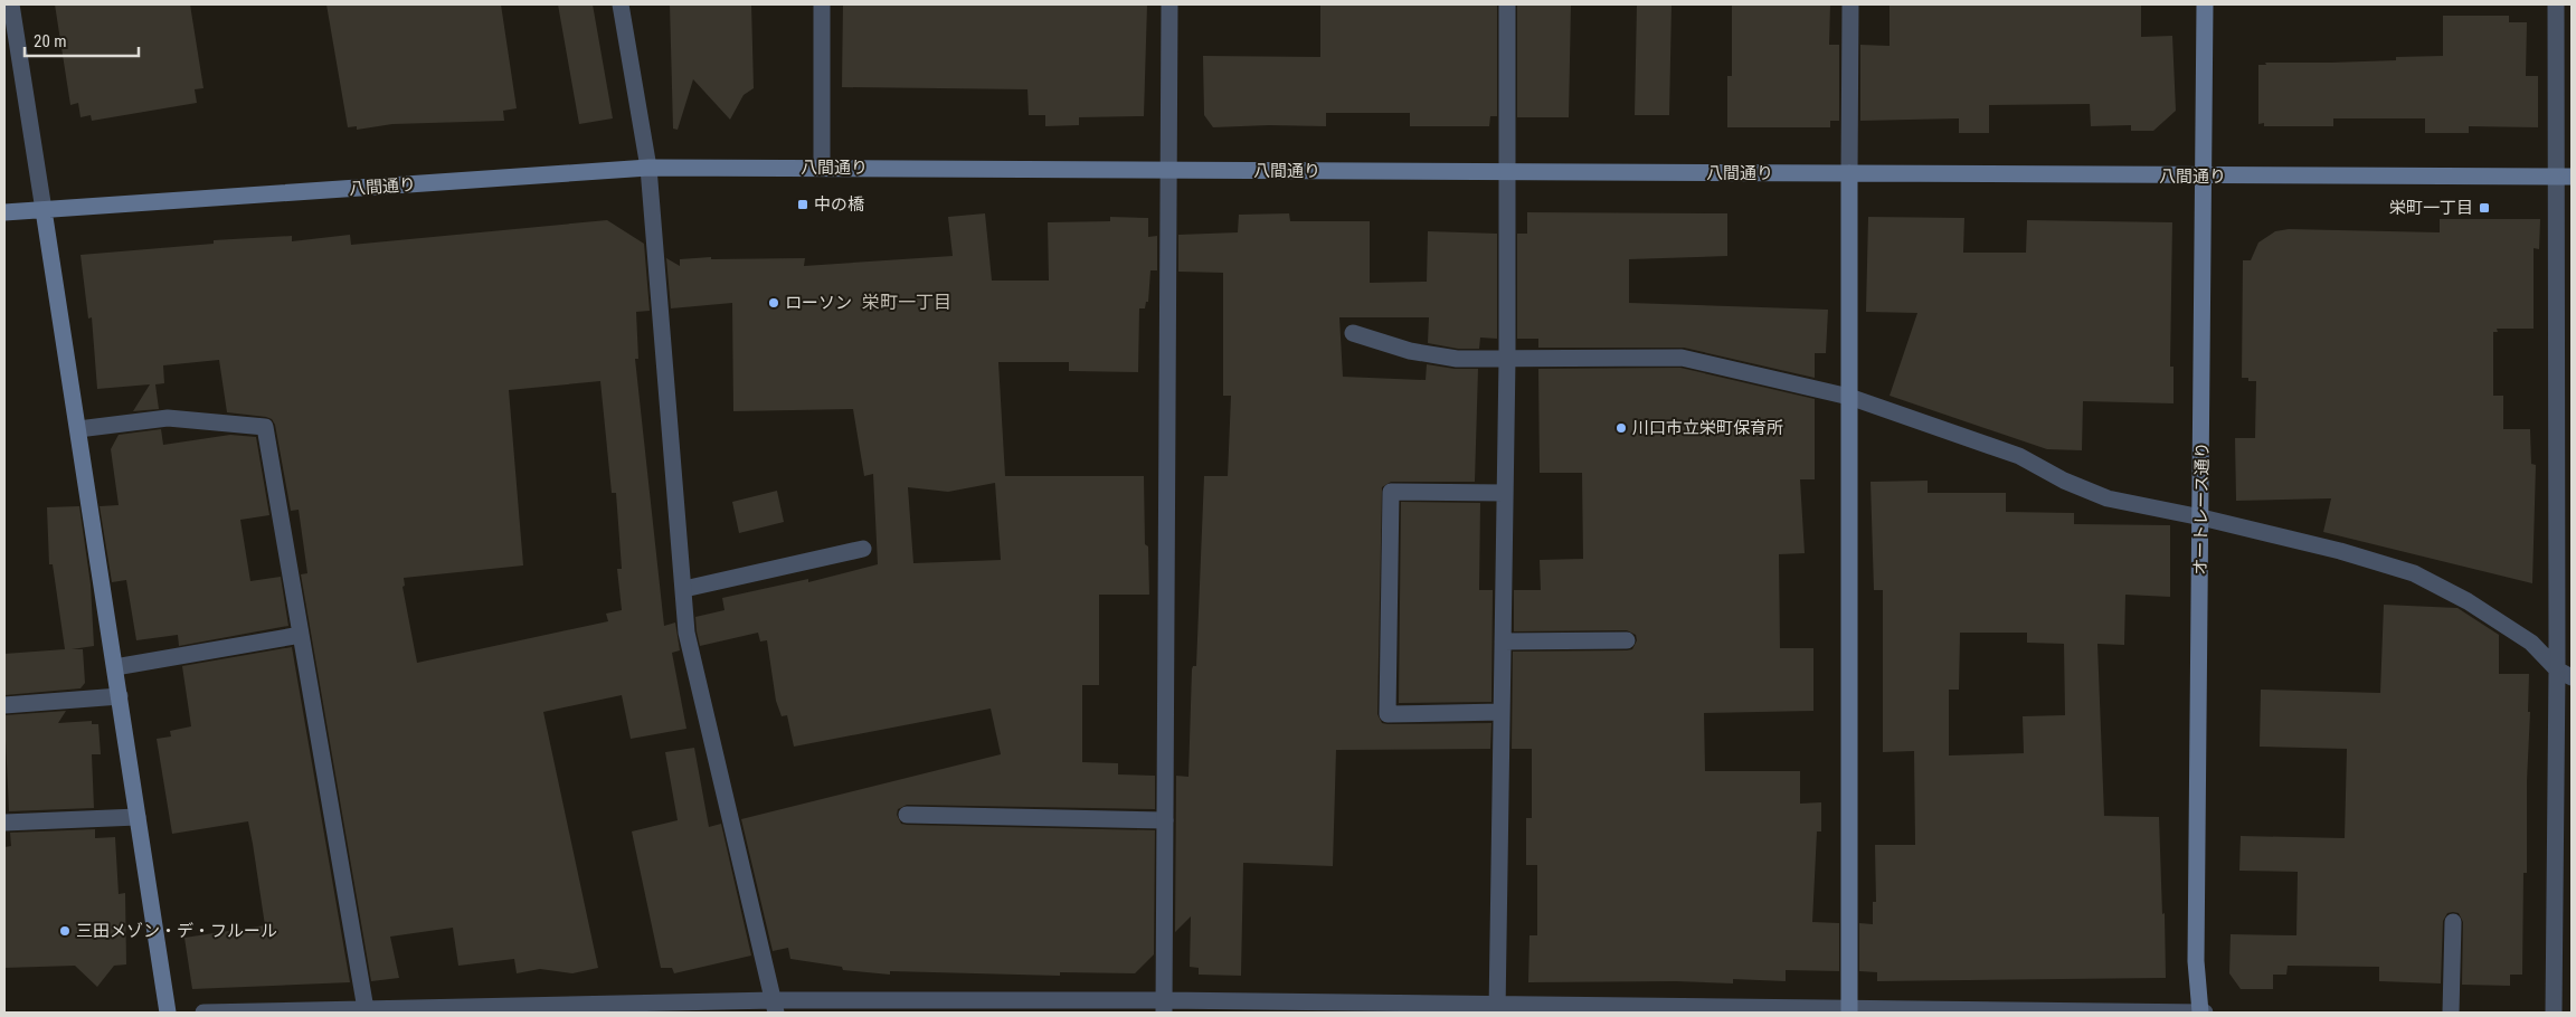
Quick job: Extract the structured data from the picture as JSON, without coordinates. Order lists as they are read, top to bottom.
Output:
{
  "streets": {
    "street": ["八間通り", "オートレース通り"]
  },
  "crossings": [
    ["八間通り", "オートレース通り"]
  ],
  "districts": ["栄町一丁目"],
  "places": {
    "transit": ["中の橋", "栄町一丁目"],
    "other": ["ローソン", "川口市立栄町保育所", "三田メゾン・デ・フルール"]
  },
  "scale_bar": "20 m"
}
